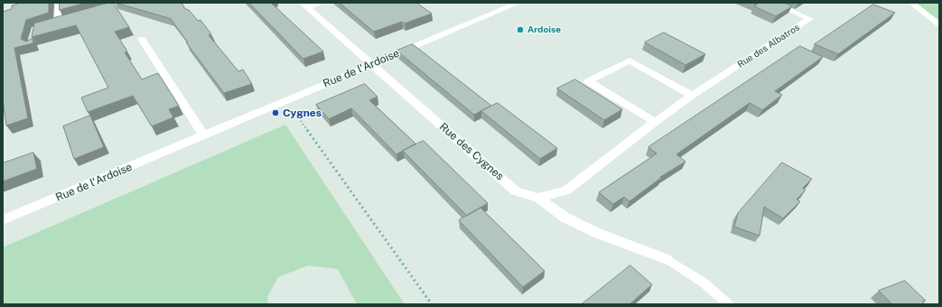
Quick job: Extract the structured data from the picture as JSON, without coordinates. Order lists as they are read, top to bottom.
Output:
{
  "streets": {
    "street": ["Rue des Albatros", "Rue de l'Ardoise", "Rue des Cygnes"]
  },
  "crossings": [
    ["Rue des Albatros", "Rue des Cygnes"],
    ["Rue de l'Ardoise", "Rue des Cygnes"]
  ],
  "places": ["Ardoise", "Cygnes"]
}
